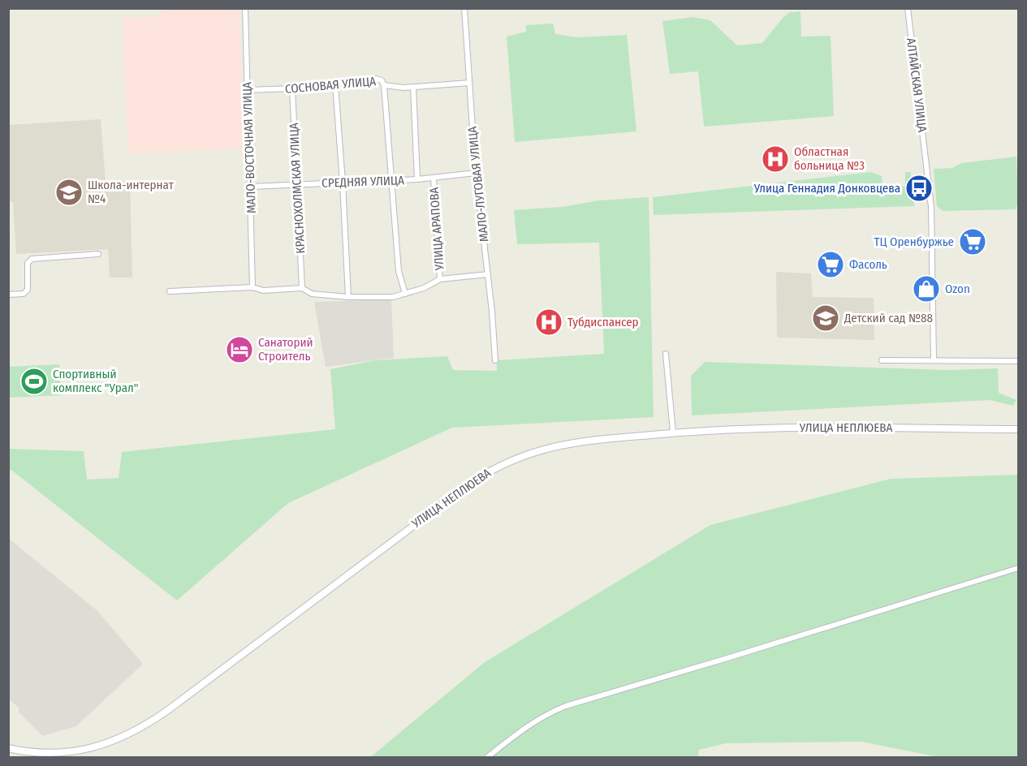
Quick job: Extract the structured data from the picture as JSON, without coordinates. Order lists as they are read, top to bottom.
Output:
{
  "streets": {
    "main road": ["УЛИЦА НЕПЛЮЕВА"],
    "street": [
      "СОСНОВАЯ УЛИЦА",
      "АЛТАЙСКАЯ УЛИЦА",
      "МАЛО-ВОСТОЧНАЯ УЛИЦА",
      "СРЕДНЯЯ УЛИЦА",
      "МАЛО-ЛУГОВАЯ УЛИЦА",
      "КРАСНОХОЛМСКАЯ УЛИЦА",
      "УЛИЦА АРАПОВА"
    ]
  },
  "crossings": [
    ["СОСНОВАЯ УЛИЦА", "МАЛО-ВОСТОЧНАЯ УЛИЦА"],
    ["СОСНОВАЯ УЛИЦА", "МАЛО-ЛУГОВАЯ УЛИЦА"],
    ["СОСНОВАЯ УЛИЦА", "КРАСНОХОЛМСКАЯ УЛИЦА"],
    ["СОСНОВАЯ УЛИЦА", "УЛИЦА АРАПОВА"],
    ["МАЛО-ВОСТОЧНАЯ УЛИЦА", "СРЕДНЯЯ УЛИЦА"],
    ["СРЕДНЯЯ УЛИЦА", "МАЛО-ЛУГОВАЯ УЛИЦА"],
    ["СРЕДНЯЯ УЛИЦА", "КРАСНОХОЛМСКАЯ УЛИЦА"],
    ["СРЕДНЯЯ УЛИЦА", "УЛИЦА АРАПОВА"]
  ],
  "places": {
    "hospital": ["Областная больница №3", "Тубдиспансер"],
    "bus stop": ["Улица Геннадия Донковцева"],
    "school or university": ["Школа-интернат №4", "Детский сад №88"],
    "supermarket": ["ТЦ Оренбуржье", "Фасоль"],
    "shop": ["Ozon"],
    "hotel": ["Санаторий Строитель"],
    "sports": ["Спортивный комплекс \"Урал\""]
  }
}
